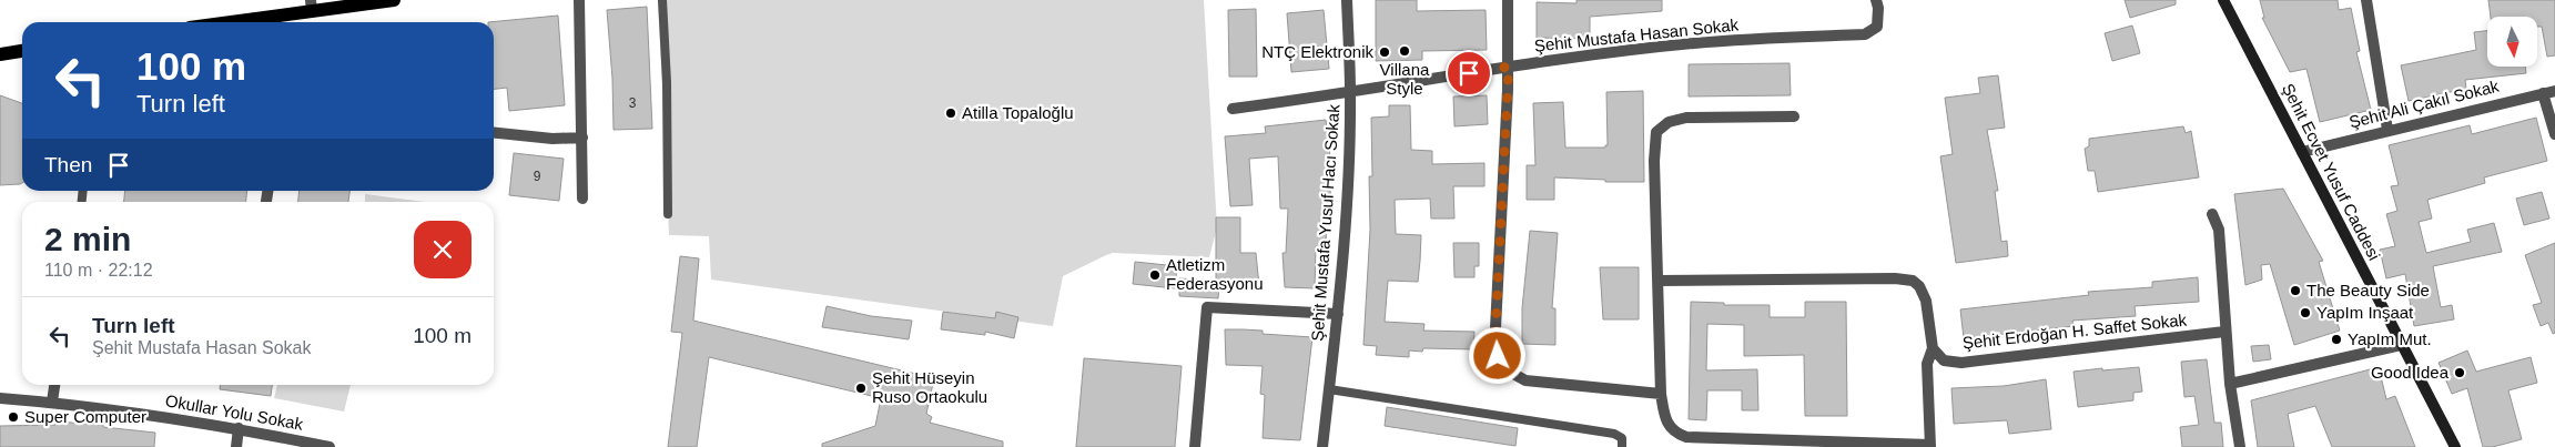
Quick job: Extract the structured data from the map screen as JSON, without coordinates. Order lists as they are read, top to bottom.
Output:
{
  "streets": {
    "main road": ["Şehit Ecvet Yusuf Caddesi"],
    "street": [
      "Şehit Mustafa Hasan Sokak",
      "Şehit Ali Çakıl Sokak",
      "Şehit Mustafa Yusuf Hacı Sokak",
      "Şehit Erdoğan H. Saffet Sokak",
      "Okullar Yolu Sokak"
    ]
  },
  "crossings": [
    ["Şehit Mustafa Hasan Sokak", "Şehit Mustafa Yusuf Hacı Sokak"],
    ["Şehit Ali Çakıl Sokak", "Şehit Ecvet Yusuf Caddesi"]
  ],
  "places": [
    "Villana Style",
    "NTÇ Elektronik",
    "Atilla Topaloğlu",
    "Atletizm Federasyonu",
    "The Beauty Side",
    "YapIm Inşaat",
    "YapIm Mut.",
    "Good Idea",
    "Şehit Hüseyin Ruso Ortaokulu",
    "Super Computer"
  ],
  "house_numbers": ["3", "9"],
  "north": "bottom",
  "page": {
    "turn": ["100 m", "Turn left"],
    "then": "Then",
    "heading": ["2 min", "110 m · 22:12"],
    "list": [
      {
        "name": "Turn left",
        "note": "Şehit Mustafa Hasan Sokak",
        "value": "100 m"
      }
    ]
  }
}
